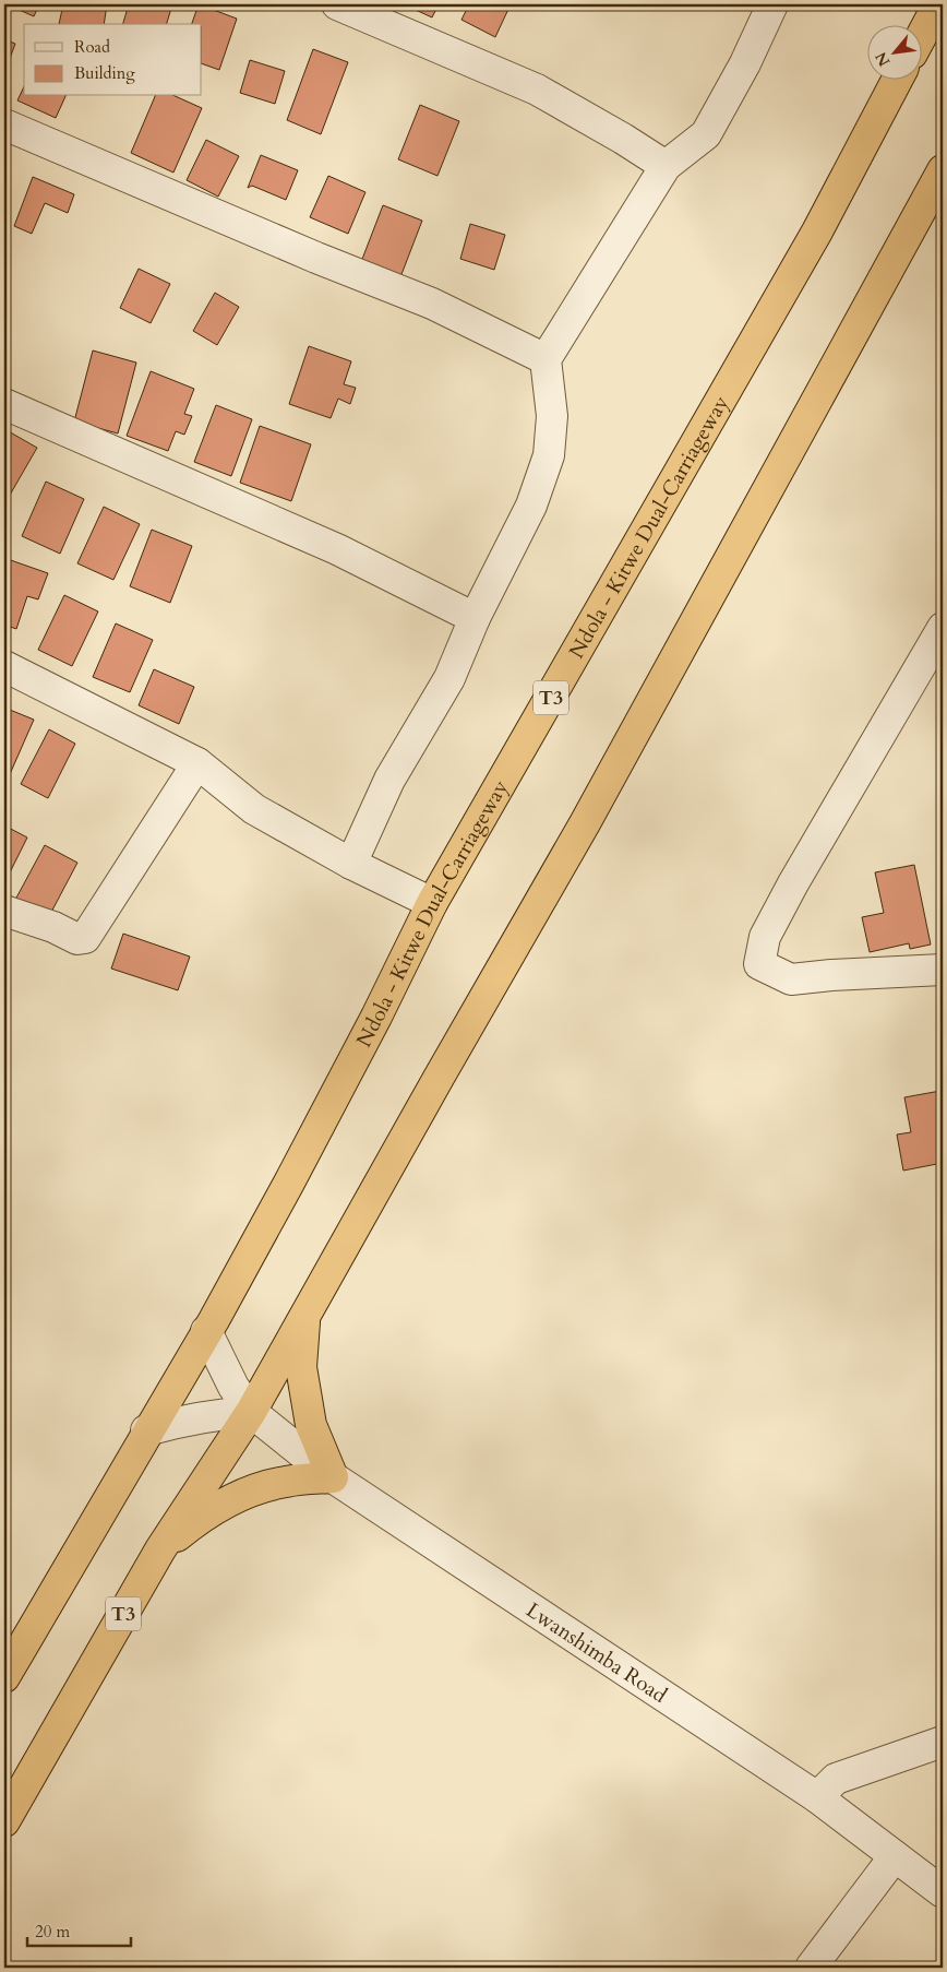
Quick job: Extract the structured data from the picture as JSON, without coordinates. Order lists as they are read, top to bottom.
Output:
{
  "streets": {
    "highway": ["Ndola - Kitwe Dual-Carriageway", "T3"],
    "street": ["Lwanshimba Road"]
  },
  "crossings": [
    ["Ndola - Kitwe Dual-Carriageway", "T3"],
    ["Ndola - Kitwe Dual-Carriageway", "Lwanshimba Road"],
    ["T3", "Lwanshimba Road"]
  ],
  "legend": ["Road", "Building"],
  "scale_bar": "20 m",
  "north": "bottom left"
}
